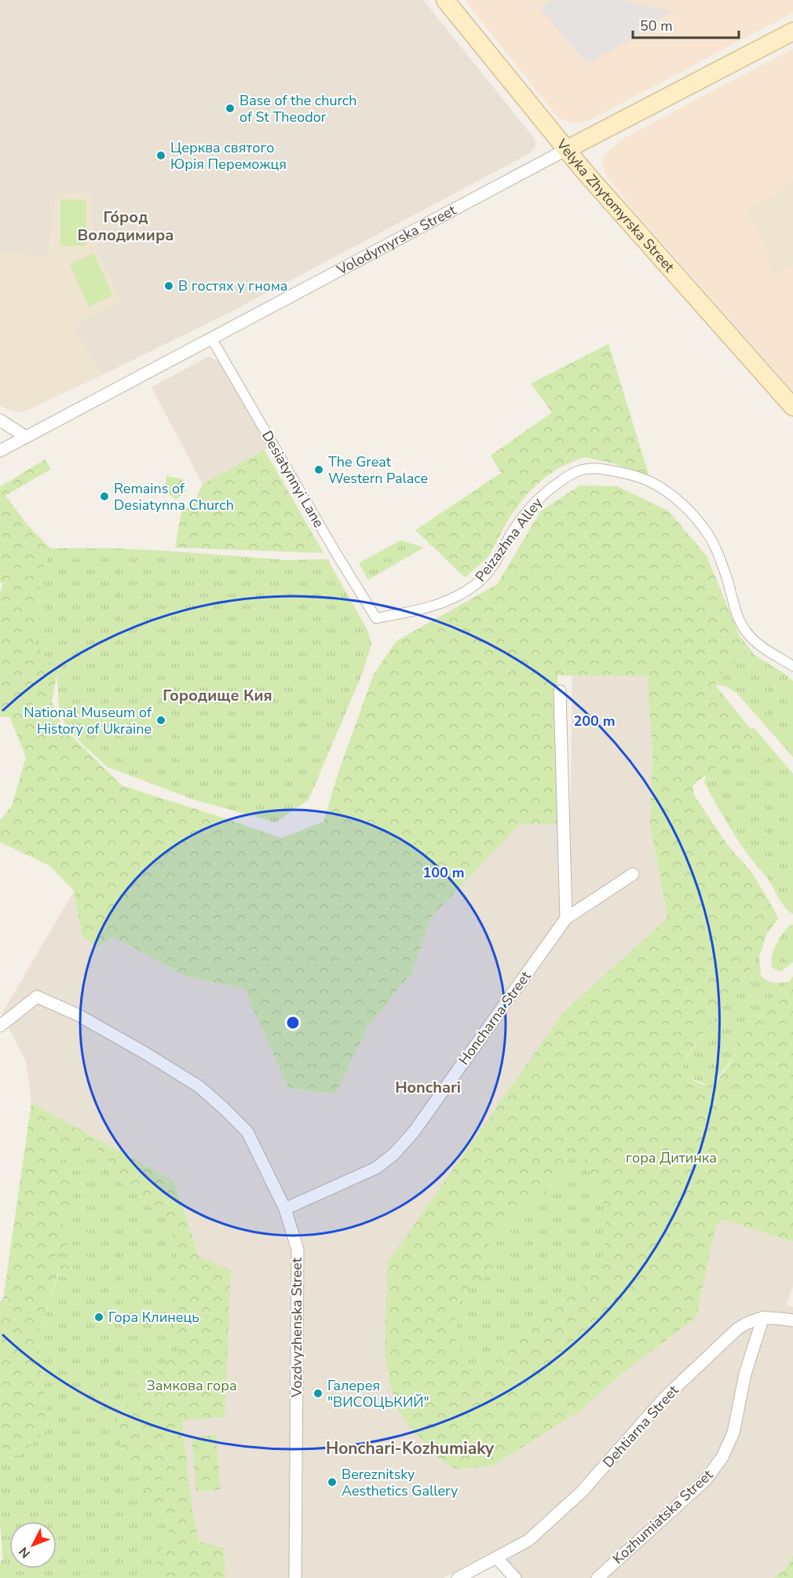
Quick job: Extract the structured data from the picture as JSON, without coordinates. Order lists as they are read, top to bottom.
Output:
{
  "streets": {
    "main road": ["Velyka Zhytomyrska Street", "Volodymyrska Street"],
    "street": [
      "Desiatynnyi Lane",
      "Peizazhna Alley",
      "Honcharna Street",
      "Vozdvyzhenska Street",
      "Dehtiarna Street",
      "Kozhumiatska Street"
    ]
  },
  "crossings": [
    ["Velyka Zhytomyrska Street", "Volodymyrska Street"],
    ["Volodymyrska Street", "Desiatynnyi Lane"],
    ["Desiatynnyi Lane", "Peizazhna Alley"],
    ["Honcharna Street", "Vozdvyzhenska Street"],
    ["Dehtiarna Street", "Kozhumiatska Street"]
  ],
  "districts": [
    "Го́род Володимира",
    "Городище Кия",
    "Honchari",
    "Honchari-Kozhumiaky"
  ],
  "parks": ["гора Дитинка", "Замкова гора"],
  "places": [
    "Base of the church of St Theodor",
    "Церква святого Юрія Переможця",
    "В гостях у гнома",
    "The Great Western Palace",
    "Remains of Desiatynna Church",
    "National Museum of History of Ukraine",
    "Гора Клинець",
    "Галерея \"ВИСОЦЬКИЙ\"",
    "Bereznitsky Aesthetics Gallery"
  ],
  "scale_bar": "50 m",
  "north": "bottom left",
  "rings": ["200 m", "100 m"]
}
